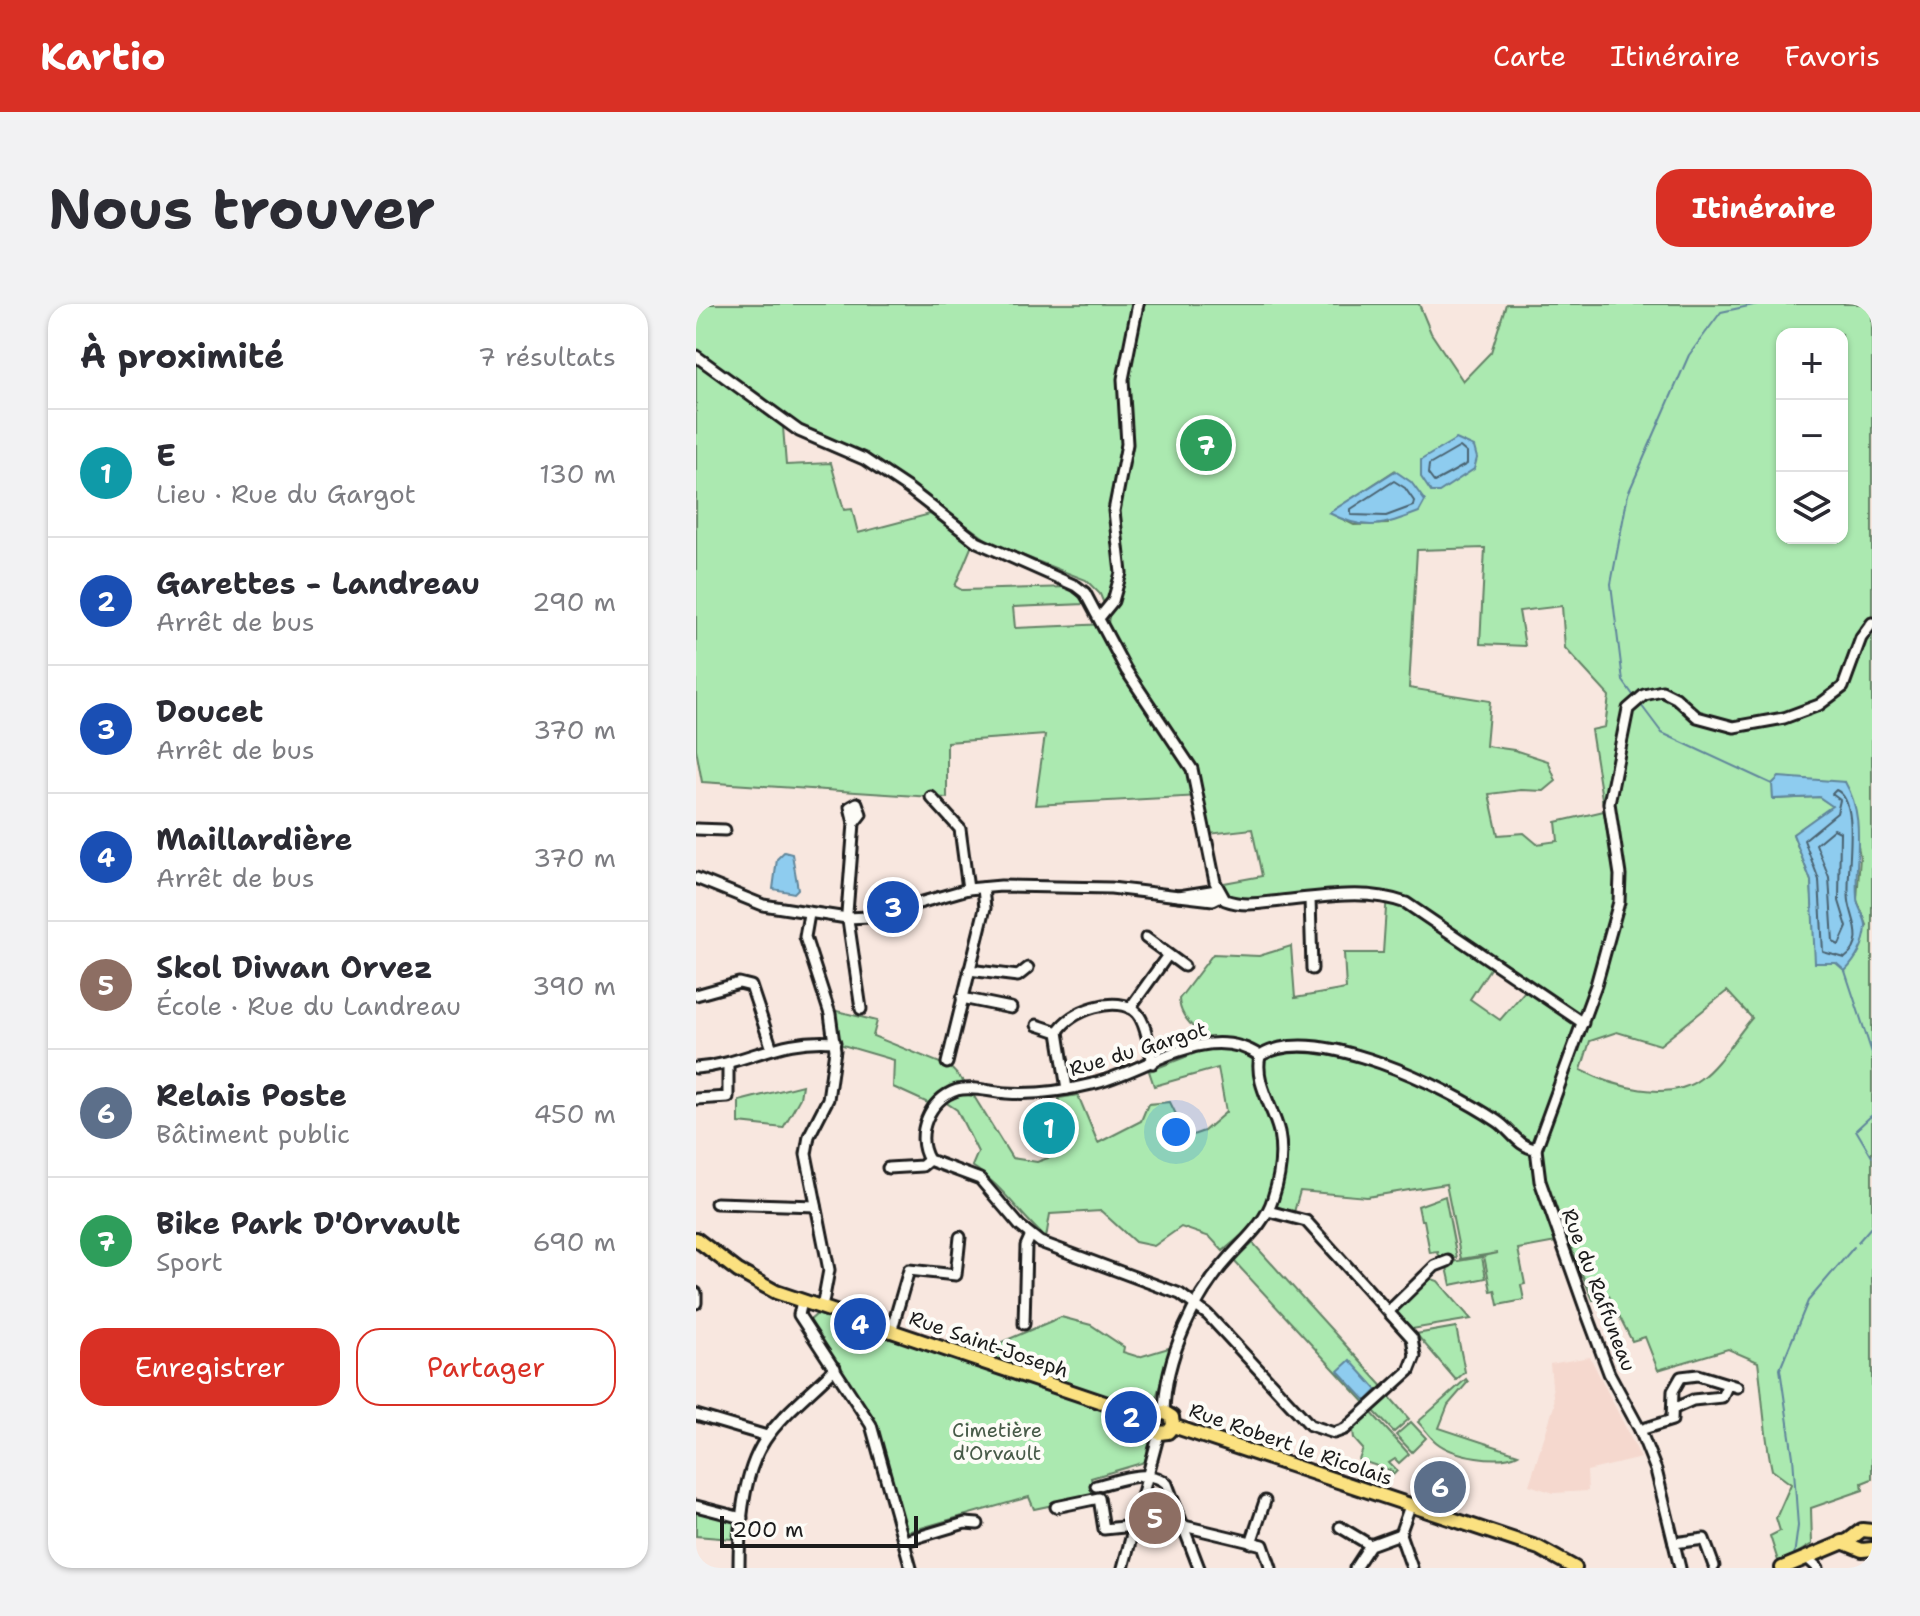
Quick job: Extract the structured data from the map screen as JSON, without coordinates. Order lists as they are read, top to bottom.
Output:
{
  "streets": {
    "main road": ["Rue Saint-Joseph", "Rue Robert le Ricolais"],
    "street": ["Rue du Gargot", "Rue du Raffuneau"]
  },
  "crossings": [
    ["Rue Saint-Joseph", "Rue Robert le Ricolais"]
  ],
  "parks": ["Cimetière d'Orvault"],
  "scale_bar": "200 m",
  "page": {
    "header": "Kartio",
    "nav": ["Carte", "Itinéraire", "Favoris"],
    "buttons": [
      "Itinéraire",
      ["Enregistrer", "Partager"]
    ],
    "title": "Nous trouver",
    "heading": ["À proximité", "7 résultats"],
    "map_buttons": ["+", "−"],
    "list": [
      {
        "mark": "1",
        "name": "E",
        "note": "Lieu · Rue du Gargot",
        "value": "130 m"
      },
      {
        "mark": "2",
        "name": "Garettes - Landreau",
        "note": "Arrêt de bus",
        "value": "290 m"
      },
      {
        "mark": "3",
        "name": "Doucet",
        "note": "Arrêt de bus",
        "value": "370 m"
      },
      {
        "mark": "4",
        "name": "Maillardière",
        "note": "Arrêt de bus",
        "value": "370 m"
      },
      {
        "mark": "5",
        "name": "Skol Diwan Orvez",
        "note": "École · Rue du Landreau",
        "value": "390 m"
      },
      {
        "mark": "6",
        "name": "Relais Poste",
        "note": "Bâtiment public",
        "value": "450 m"
      },
      {
        "mark": "7",
        "name": "Bike Park D'Orvault",
        "note": "Sport",
        "value": "690 m"
      }
    ],
    "pins": [
      "7",
      "3",
      "1",
      "4",
      "2",
      "6",
      "5"
    ],
    "scale": "200 m"
  }
}
